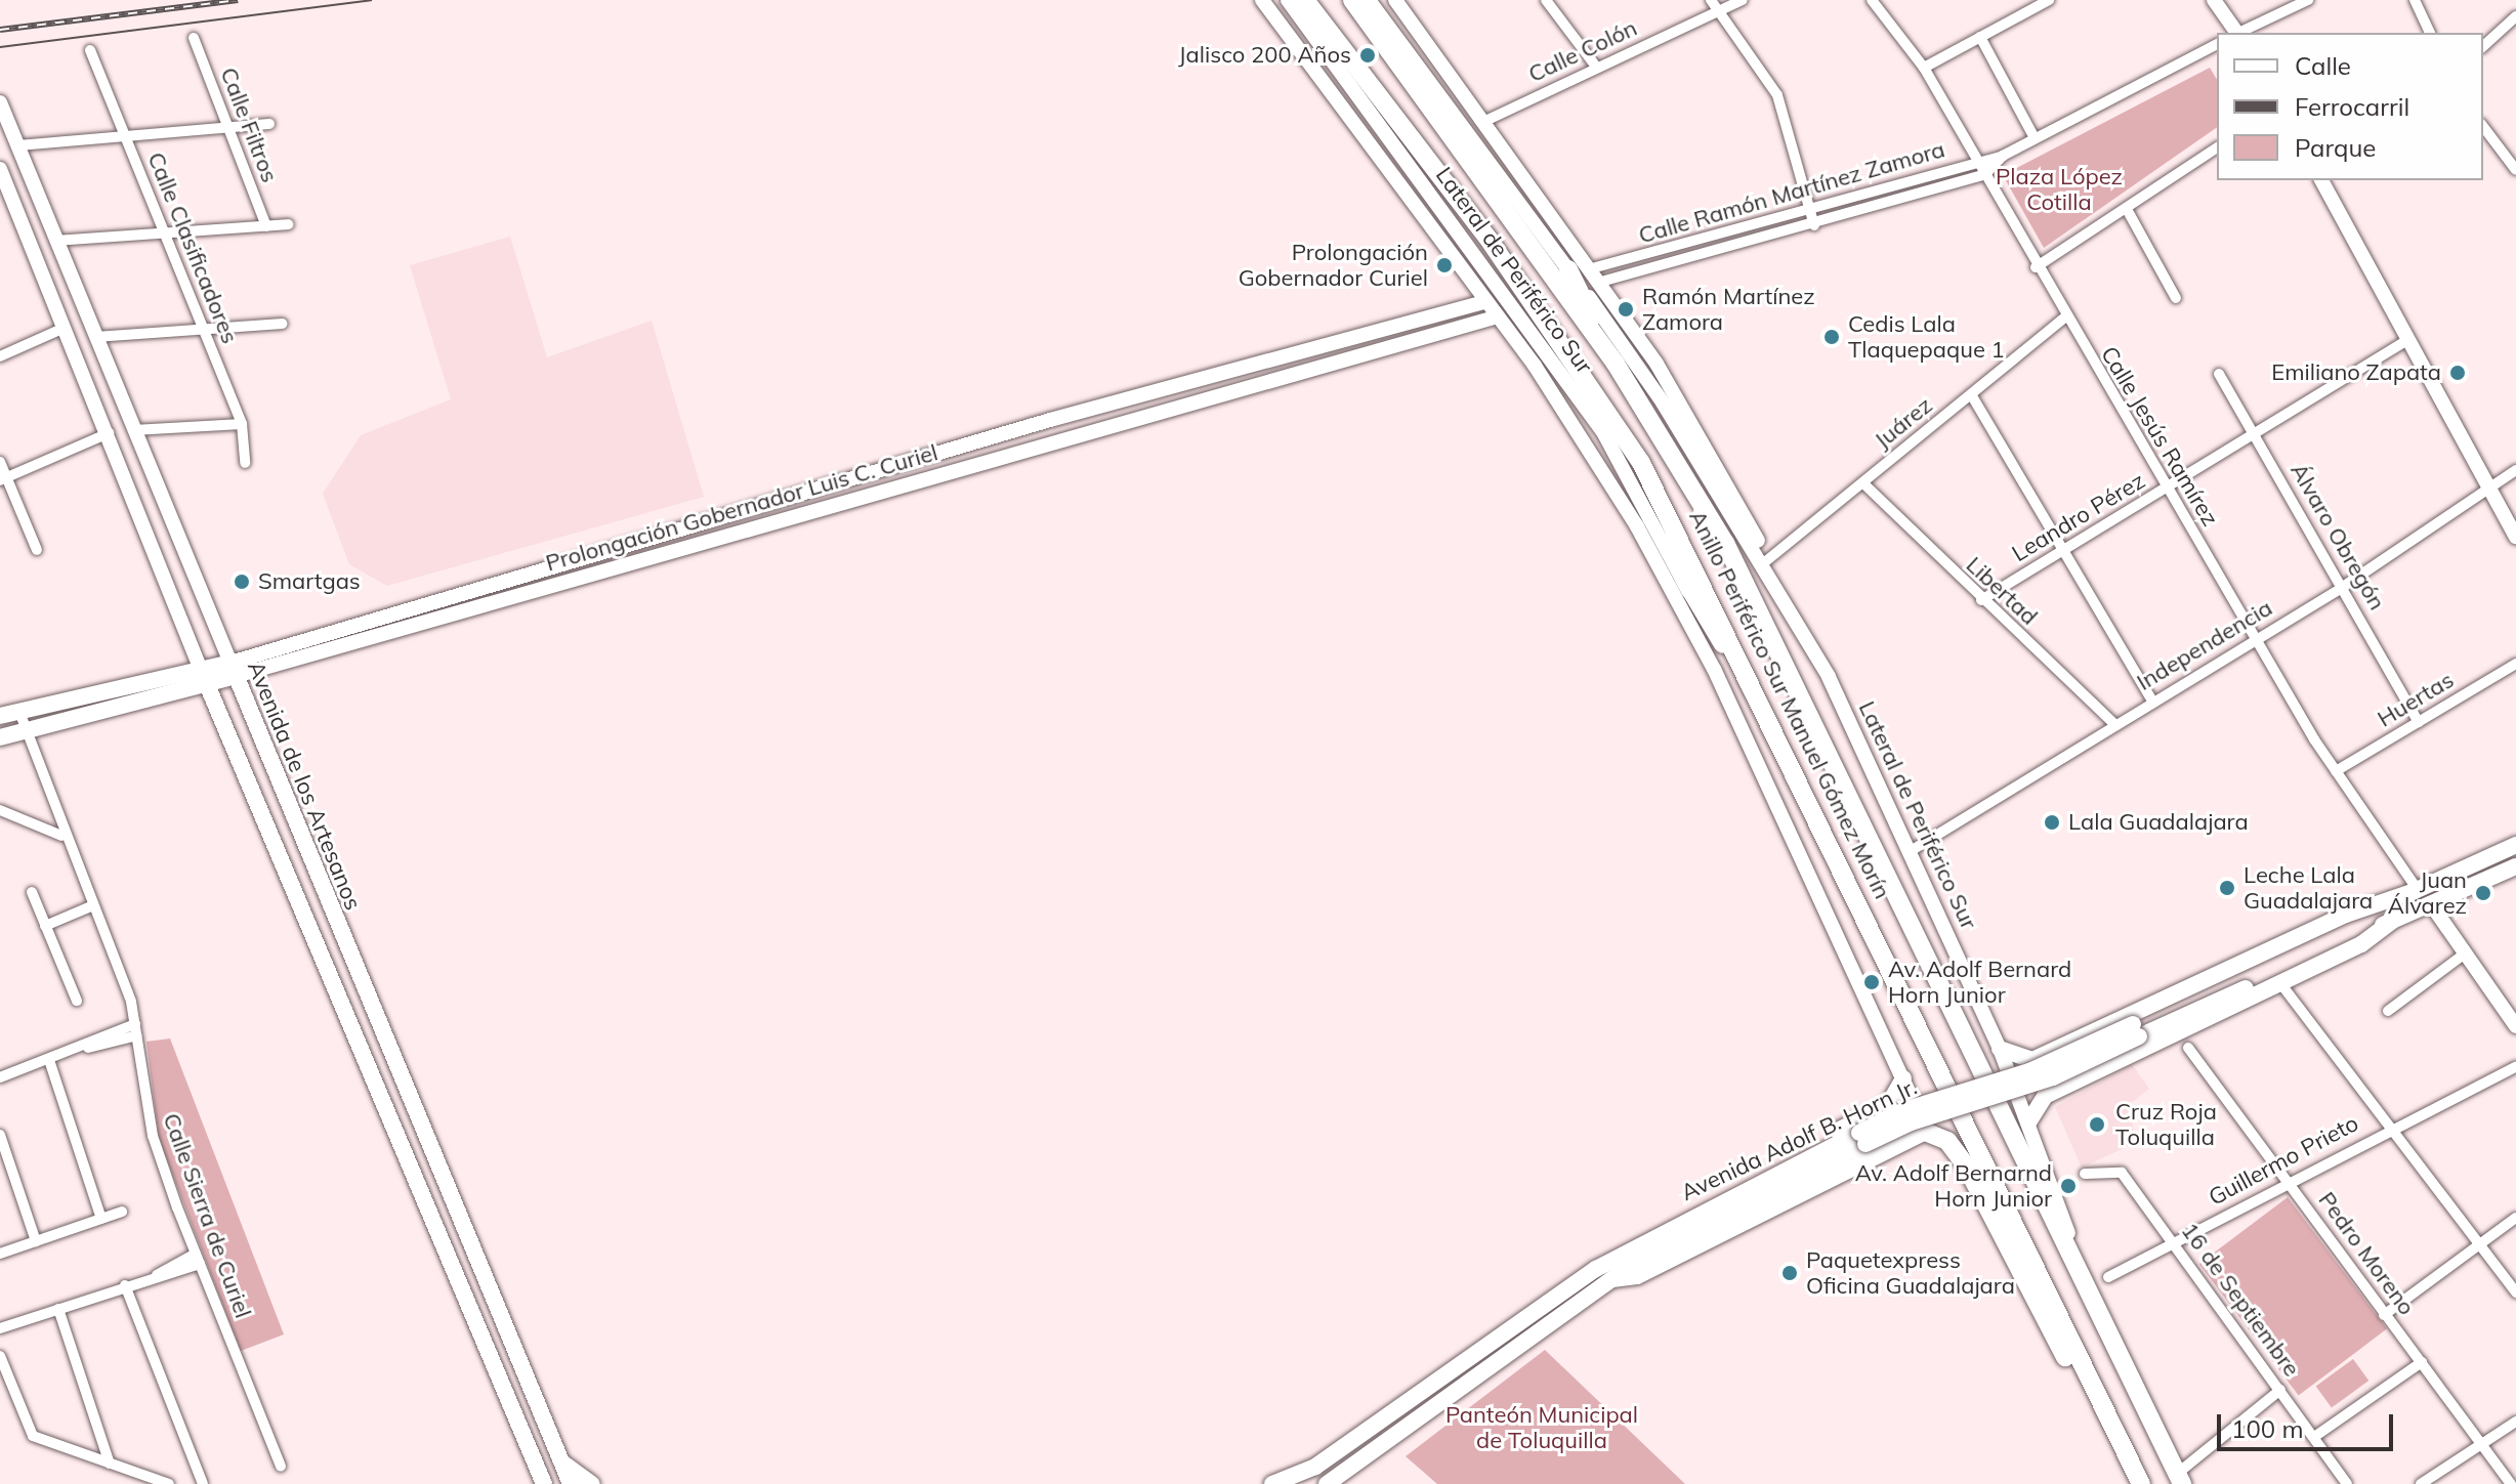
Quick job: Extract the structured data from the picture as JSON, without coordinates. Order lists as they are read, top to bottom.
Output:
{
  "streets": {
    "highway": ["Anillo Periférico Sur Manuel Gómez Morín"],
    "main road": ["Prolongación Gobernador Luis C. Curiel", "Avenida de los Artesanos", "Avenida Adolf B. Horn Jr."],
    "street": [
      "Calle Colón",
      "Calle Filtros",
      "Calle Ramón Martínez Zamora",
      "Calle Clasificadores",
      "Lateral de Periférico Sur",
      "Juárez",
      "Calle Jesús Ramírez",
      "Leandro Pérez",
      "Álvaro Obregón",
      "Libertad",
      "Independencia",
      "Huertas",
      "Guillermo Prieto",
      "Calle Sierra de Curiel",
      "Pedro Moreno",
      "16 de Septiembre"
    ]
  },
  "crossings": [
    ["Calle Ramón Martínez Zamora", "Calle Jesús Ramírez"],
    ["Lateral de Periférico Sur", "Independencia"],
    ["Lateral de Periférico Sur", "Anillo Periférico Sur Manuel Gómez Morín"],
    ["Juárez", "Calle Jesús Ramírez"],
    ["Juárez", "Libertad"],
    ["Calle Jesús Ramírez", "Leandro Pérez"],
    ["Calle Jesús Ramírez", "Independencia"],
    ["Calle Jesús Ramírez", "Huertas"],
    ["Calle Jesús Ramírez", "Avenida Adolf B. Horn Jr."],
    ["Prolongación Gobernador Luis C. Curiel", "Avenida de los Artesanos"],
    ["Prolongación Gobernador Luis C. Curiel", "Calle Sierra de Curiel"],
    ["Leandro Pérez", "Álvaro Obregón"],
    ["Leandro Pérez", "Libertad"],
    ["Álvaro Obregón", "Independencia"],
    ["Álvaro Obregón", "Huertas"],
    ["Libertad", "Independencia"],
    ["Guillermo Prieto", "Pedro Moreno"],
    ["Guillermo Prieto", "16 de Septiembre"]
  ],
  "parks": ["Plaza López Cotilla", "Panteón Municipal de Toluquilla"],
  "places": [
    "Jalisco 200 Años",
    "Prolongación Gobernador Curiel",
    "Ramón Martínez Zamora",
    "Cedis Lala Tlaquepaque 1",
    "Emiliano Zapata",
    "Smartgas",
    "Lala Guadalajara",
    "Leche Lala Guadalajara",
    "Juan Álvarez",
    "Av. Adolf Bernard Horn Junior",
    "Cruz Roja Toluquilla",
    "Av. Adolf Bernarnd Horn Junior",
    "Paquetexpress Oficina Guadalajara"
  ],
  "legend": ["Calle", "Ferrocarril", "Parque"],
  "scale_bar": "100 m"
}
